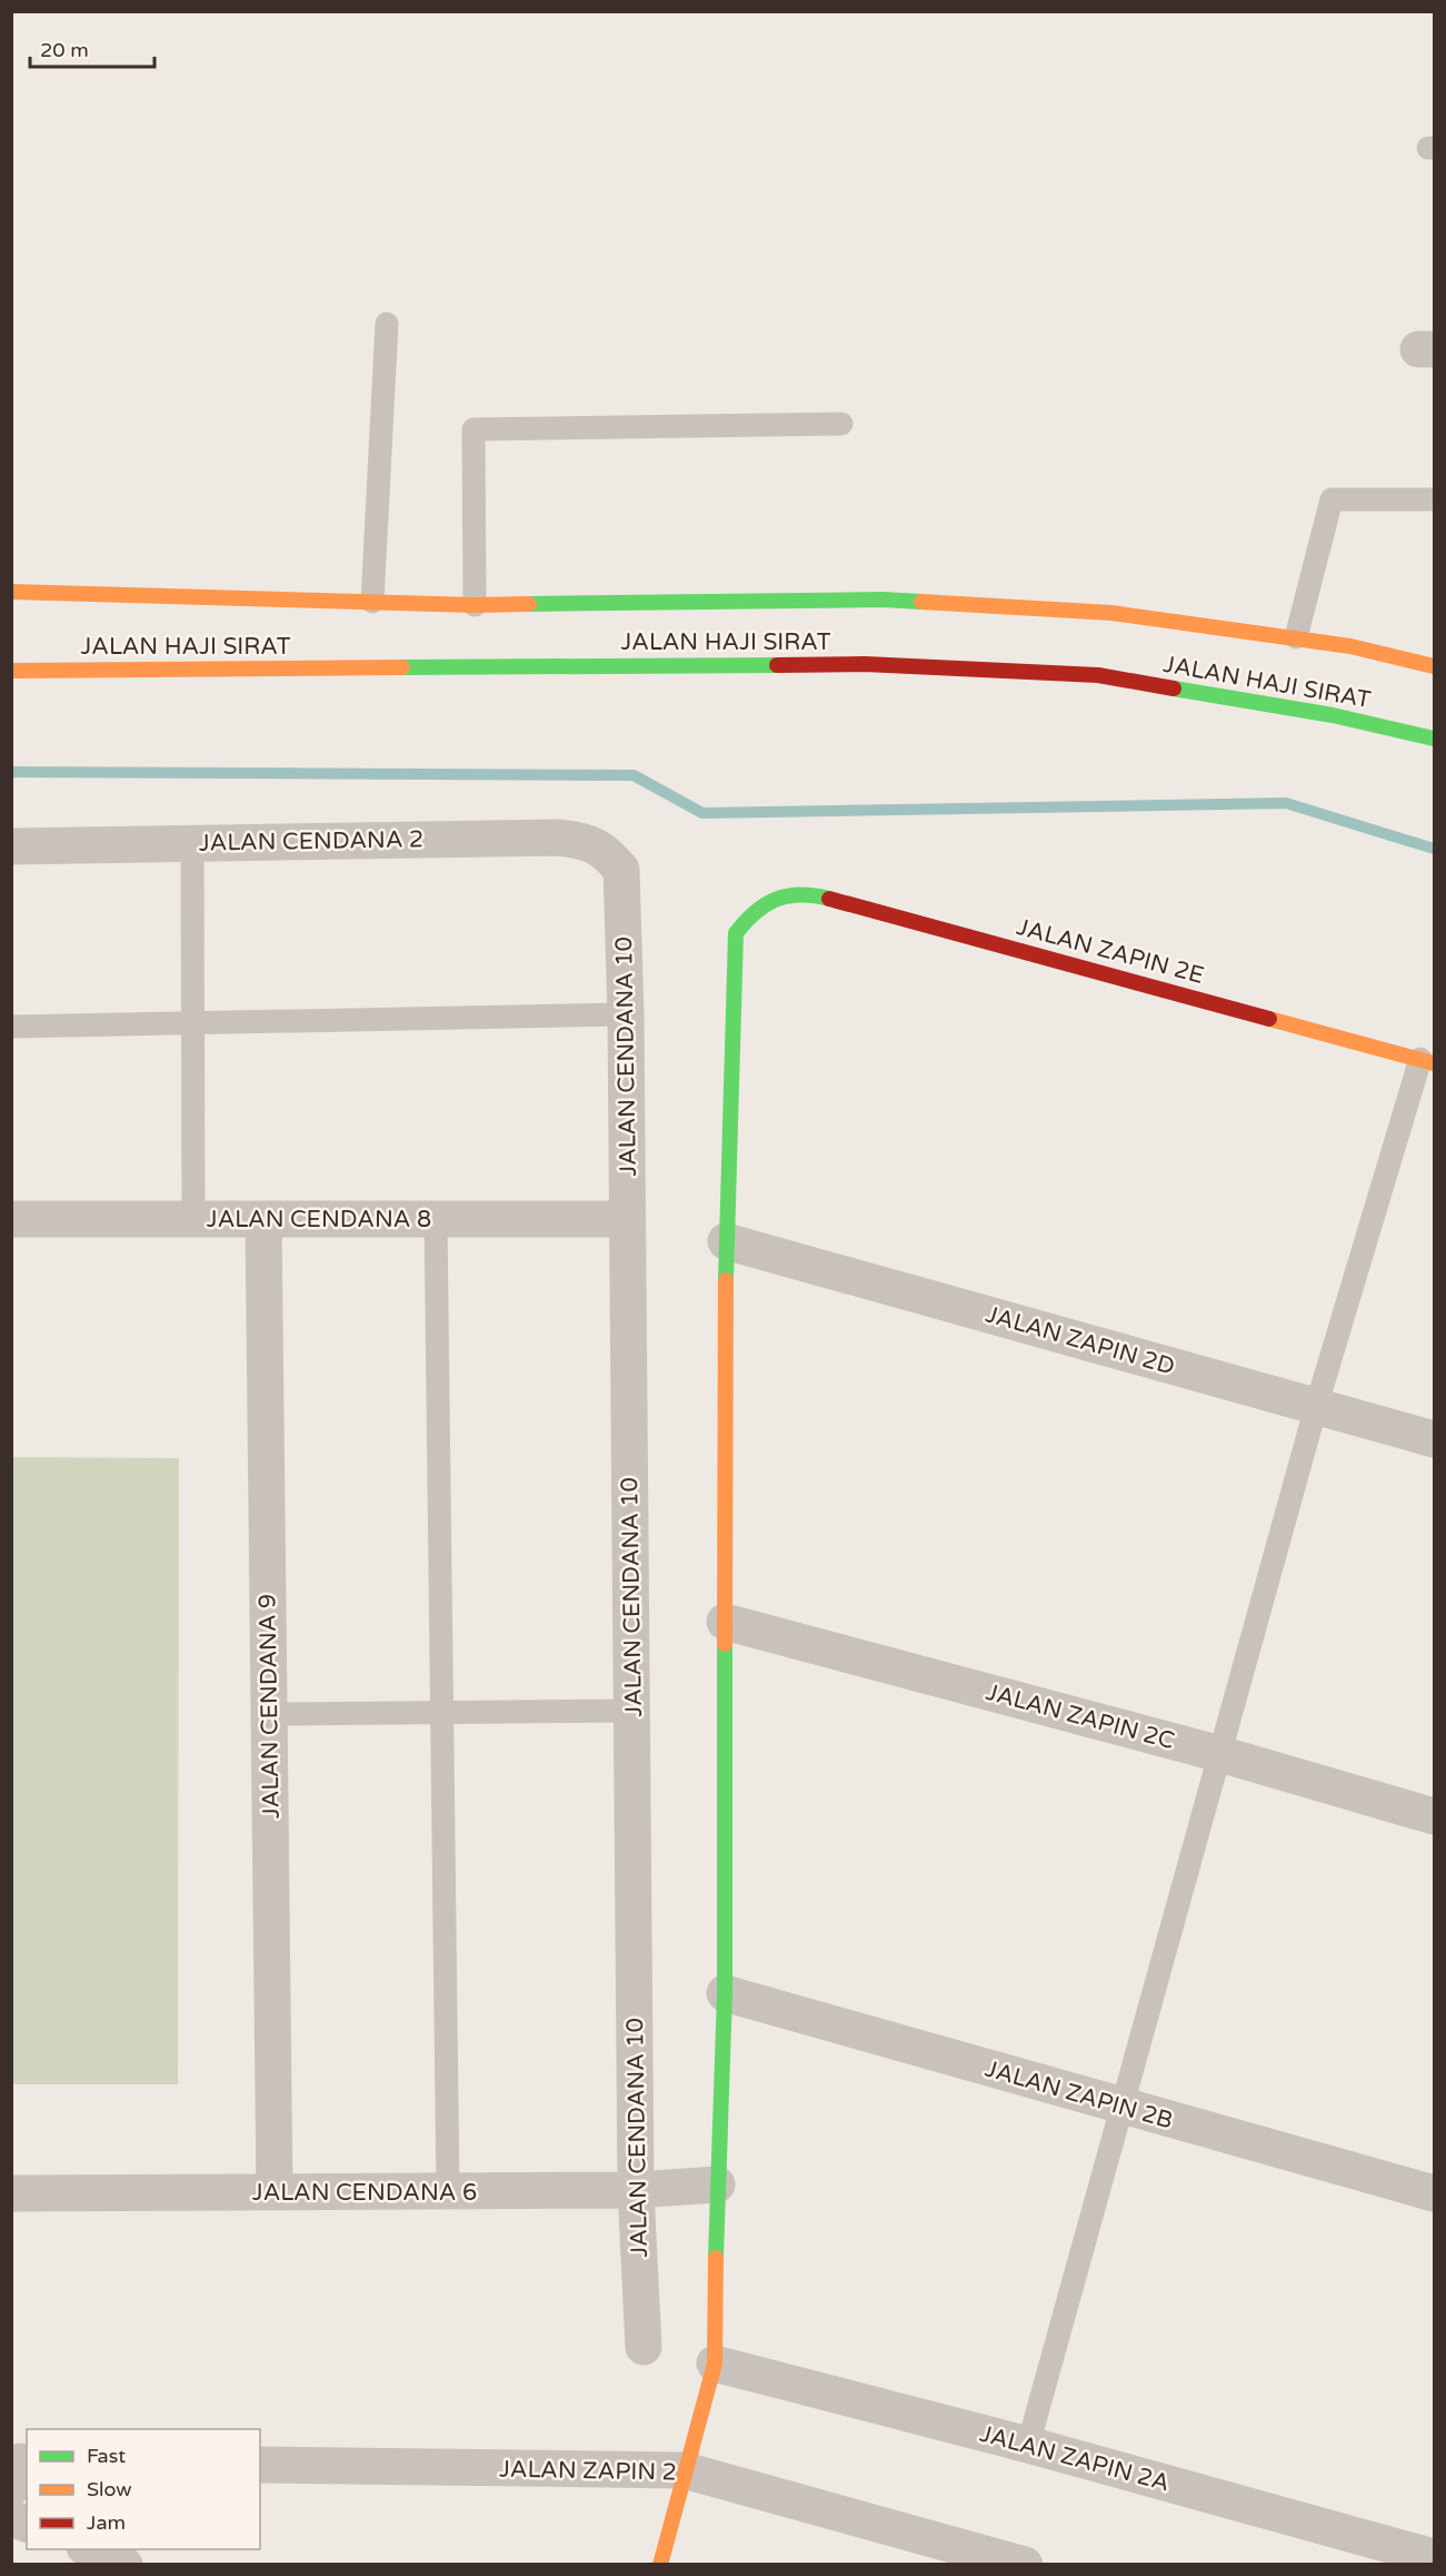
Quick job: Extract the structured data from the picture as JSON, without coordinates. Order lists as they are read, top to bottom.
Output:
{
  "streets": {
    "main road": ["JALAN HAJI SIRAT", "JALAN ZAPIN 2E"],
    "street": [
      "JALAN CENDANA 2",
      "JALAN CENDANA 10",
      "JALAN CENDANA 8",
      "JALAN ZAPIN 2D",
      "JALAN CENDANA 9",
      "JALAN ZAPIN 2C",
      "JALAN ZAPIN 2B",
      "JALAN CENDANA 6",
      "JALAN ZAPIN 2A",
      "JALAN ZAPIN 2"
    ]
  },
  "crossings": [
    ["JALAN CENDANA 2", "JALAN CENDANA 10"],
    ["JALAN ZAPIN 2E", "JALAN ZAPIN 2D"],
    ["JALAN CENDANA 10", "JALAN CENDANA 8"],
    ["JALAN CENDANA 10", "JALAN CENDANA 6"],
    ["JALAN CENDANA 8", "JALAN CENDANA 9"],
    ["JALAN CENDANA 9", "JALAN CENDANA 6"]
  ],
  "legend": ["Fast", "Slow", "Jam"],
  "scale_bar": "20 m"
}
